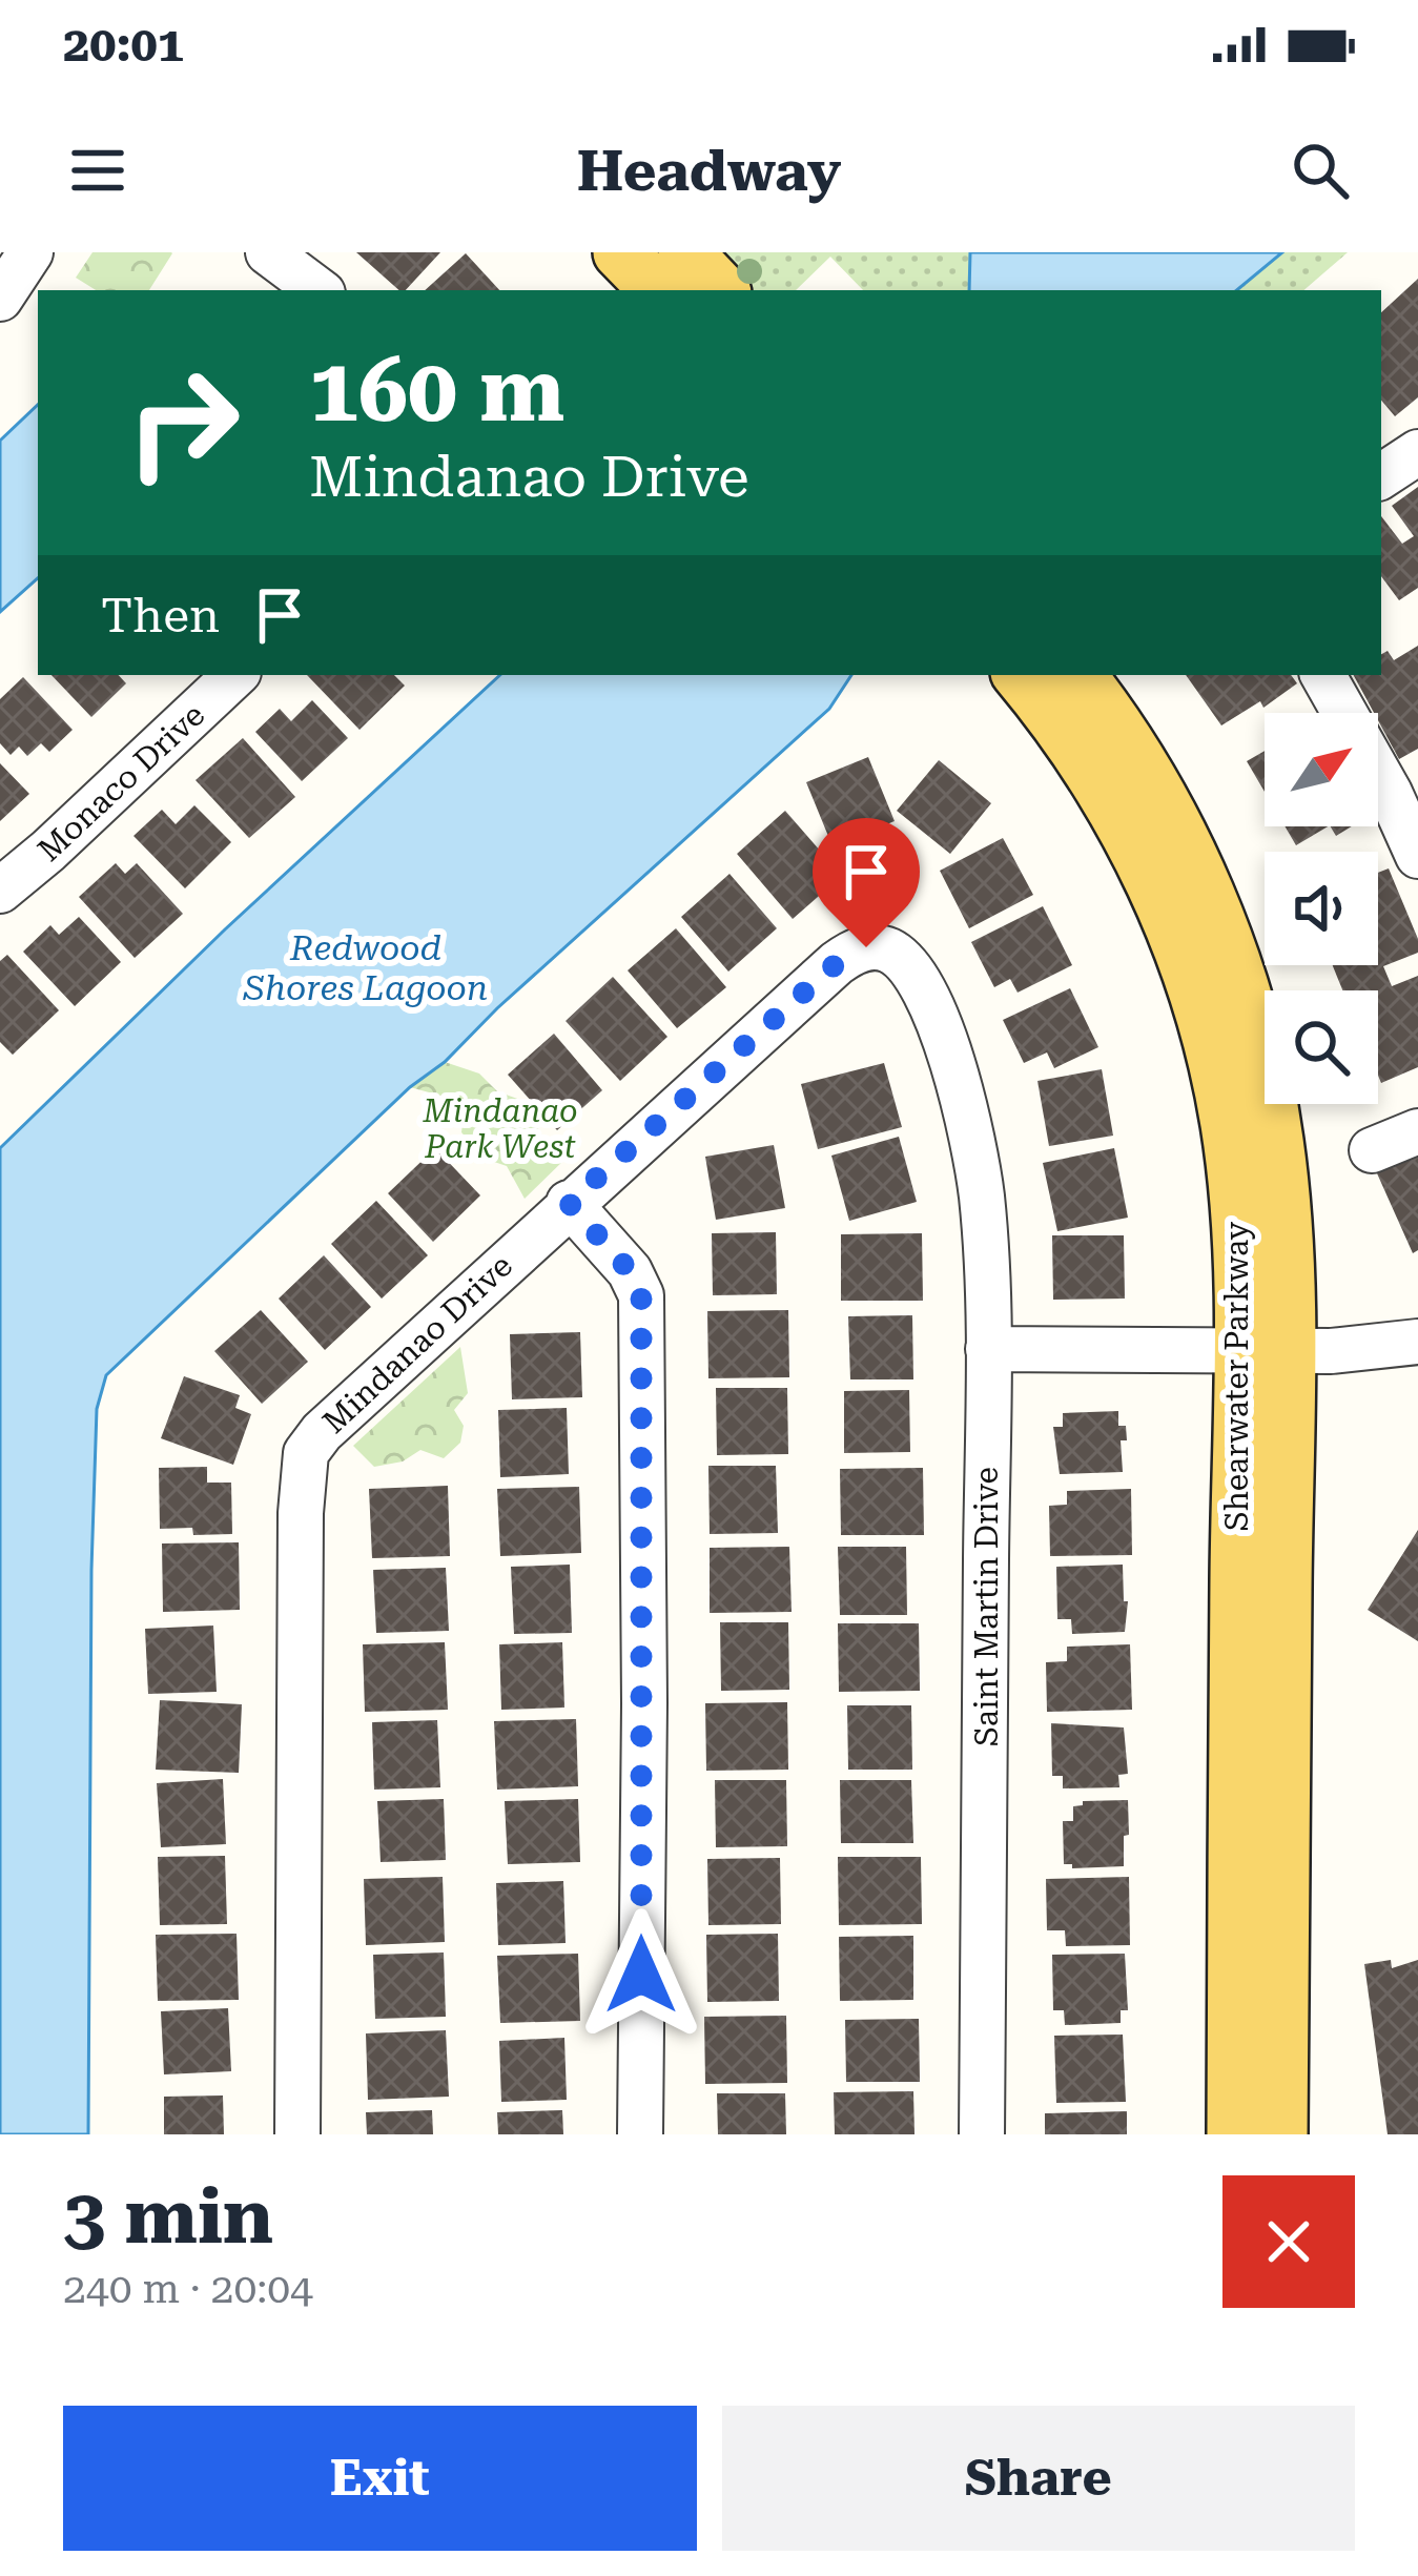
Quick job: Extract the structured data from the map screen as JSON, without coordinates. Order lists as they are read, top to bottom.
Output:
{
  "streets": {
    "main road": ["Shearwater Parkway"],
    "street": ["Monaco Drive", "Mindanao Drive", "Saint Martin Drive"]
  },
  "crossings": [
    ["Mindanao Drive", "Saint Martin Drive"]
  ],
  "water": ["Redwood Shores Lagoon"],
  "parks": ["Mindanao Park West"],
  "north": "top right",
  "page": {
    "status": "20:01",
    "header": "Headway",
    "turn": ["160 m", "Mindanao Drive"],
    "then": "Then",
    "heading": ["3 min", "240 m · 20:04"],
    "buttons": ["Exit", "Share"]
  }
}
